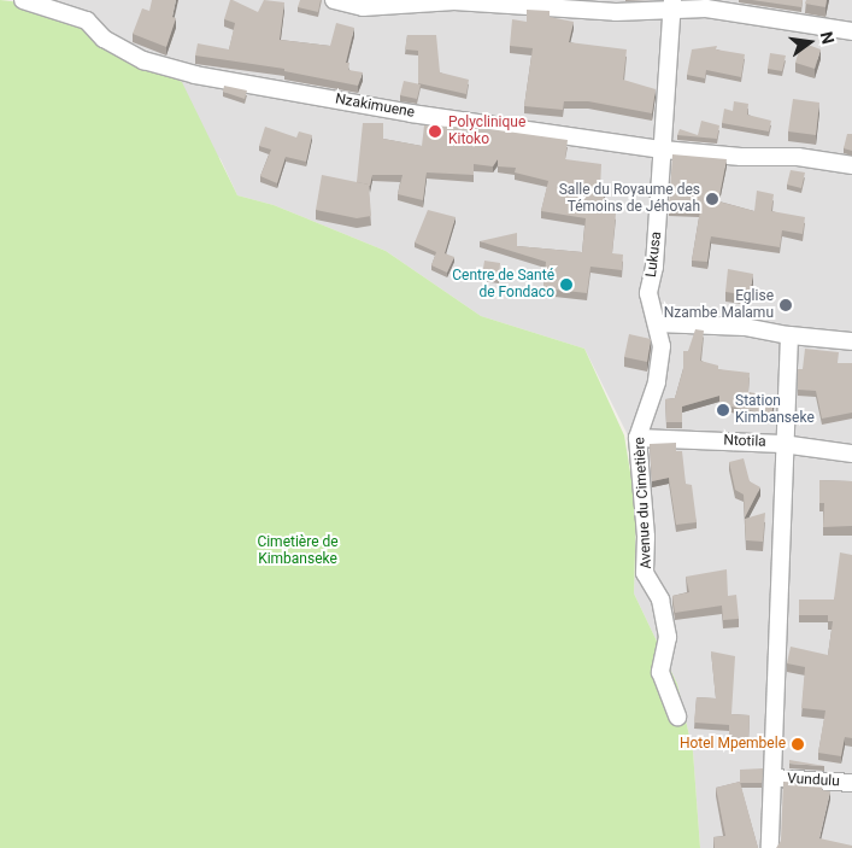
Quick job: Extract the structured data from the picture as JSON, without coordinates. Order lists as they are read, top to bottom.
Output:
{
  "streets": {
    "street": [
      "Nzakimuene",
      "Lukusa",
      "Ntotila",
      "Avenue du Cimetière",
      "Vundulu"
    ]
  },
  "crossings": [
    ["Nzakimuene", "Lukusa"],
    ["Lukusa", "Avenue du Cimetière"],
    ["Ntotila", "Avenue du Cimetière"]
  ],
  "parks": ["Cimetière de Kimbanseke"],
  "places": [
    "Polyclinique Kitoko",
    "Salle du Royaume des Témoins de Jéhovah",
    "Centre de Santé de Fondaco",
    "Eglise Nzambe Malamu",
    "Station Kimbanseke",
    "Hotel Mpembele"
  ],
  "north": "right"
}
